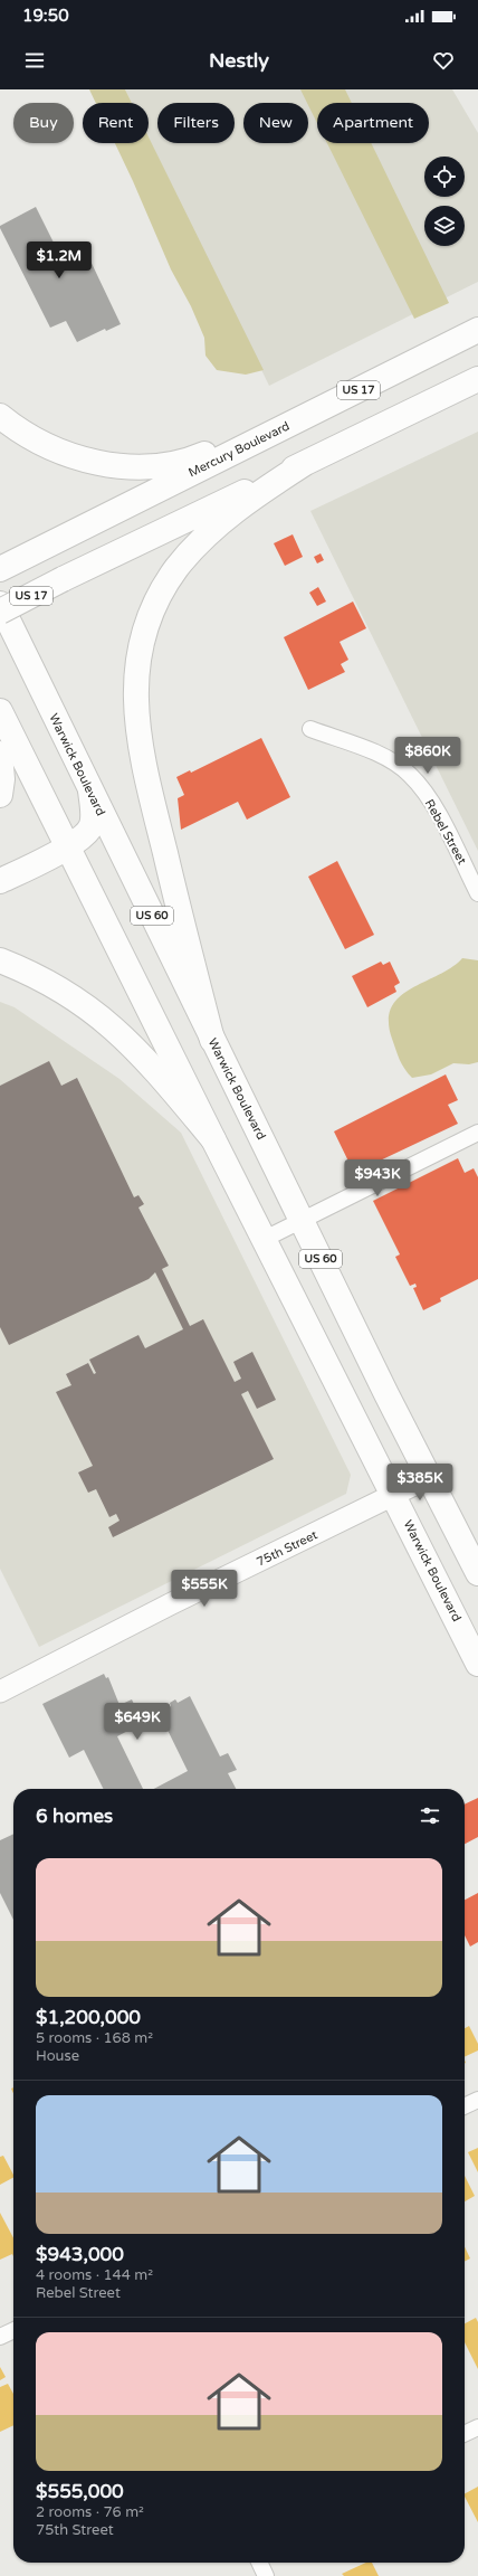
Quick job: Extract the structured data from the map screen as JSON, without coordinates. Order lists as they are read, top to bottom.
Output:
{
  "streets": {
    "main road": [
      "US 17",
      "Mercury Boulevard",
      "Warwick Boulevard",
      "US 60"
    ],
    "street": ["Rebel Street", "75th Street"]
  },
  "crossings": [
    ["Warwick Boulevard", "75th Street"]
  ],
  "page": {
    "status": "19:50",
    "header": "Nestly",
    "chip": [
      "Buy",
      "Rent",
      "Filters",
      "New",
      "Apartment"
    ],
    "price": [
      "$1.2M",
      "$860K",
      "$943K",
      "$385K",
      "$555K",
      "$649K"
    ],
    "heading": "6 homes",
    "list": [
      {
        "name": "$1,200,000",
        "note": "5 rooms · 168 m² · House"
      },
      {
        "name": "$943,000",
        "note": "4 rooms · 144 m² · Rebel Street"
      },
      {
        "name": "$555,000",
        "note": "2 rooms · 76 m² · 75th Street"
      }
    ]
  }
}
